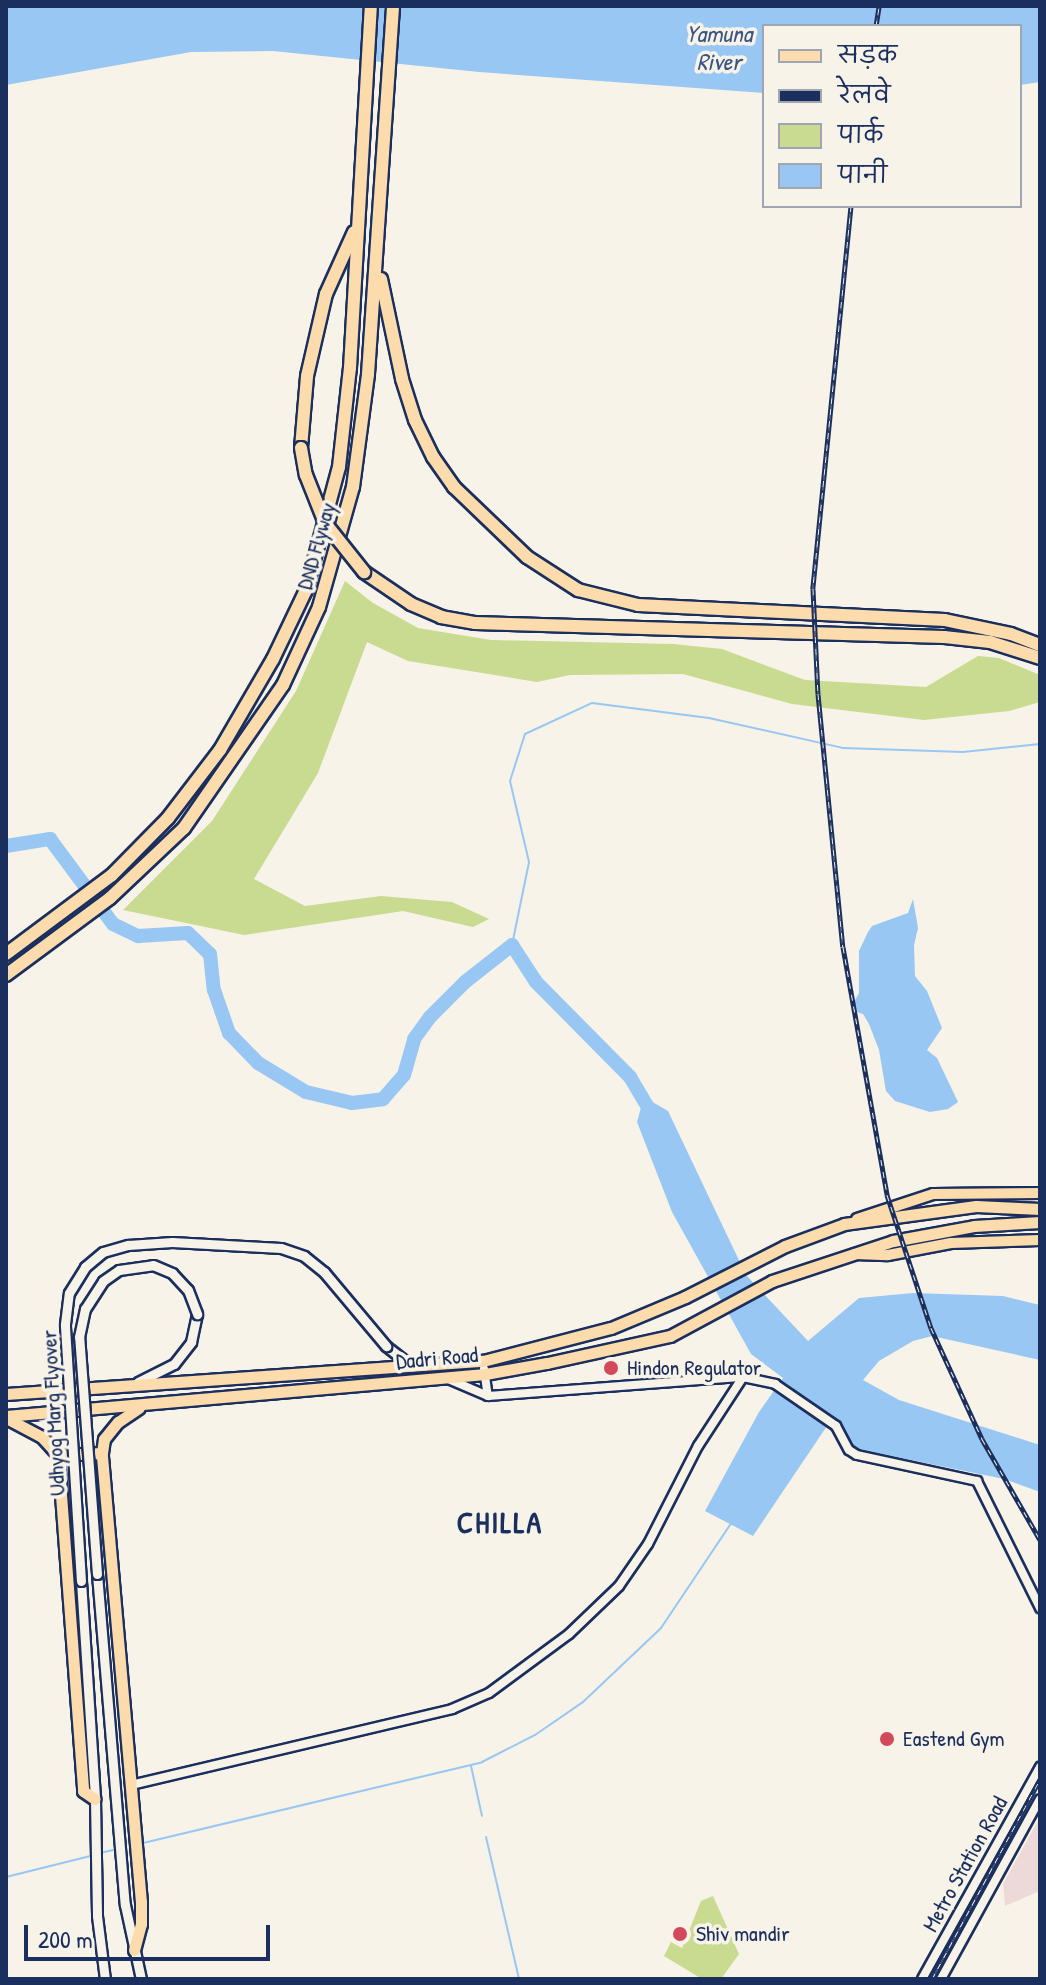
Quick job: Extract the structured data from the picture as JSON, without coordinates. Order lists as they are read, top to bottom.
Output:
{
  "streets": {
    "highway": ["DND Flyway", "Dadri Road"],
    "main road": ["Udhyog Marg Flyover"],
    "street": ["Metro Station Road"]
  },
  "crossings": [
    ["Dadri Road", "Udhyog Marg Flyover"]
  ],
  "districts": ["CHILLA"],
  "water": ["Yamuna River"],
  "places": ["Hindon Regulator", "Eastend Gym", "Shiv mandir"],
  "legend": [
    "सड़क",
    "रेलवे",
    "पार्क",
    "पानी"
  ],
  "scale_bar": "200 m"
}
